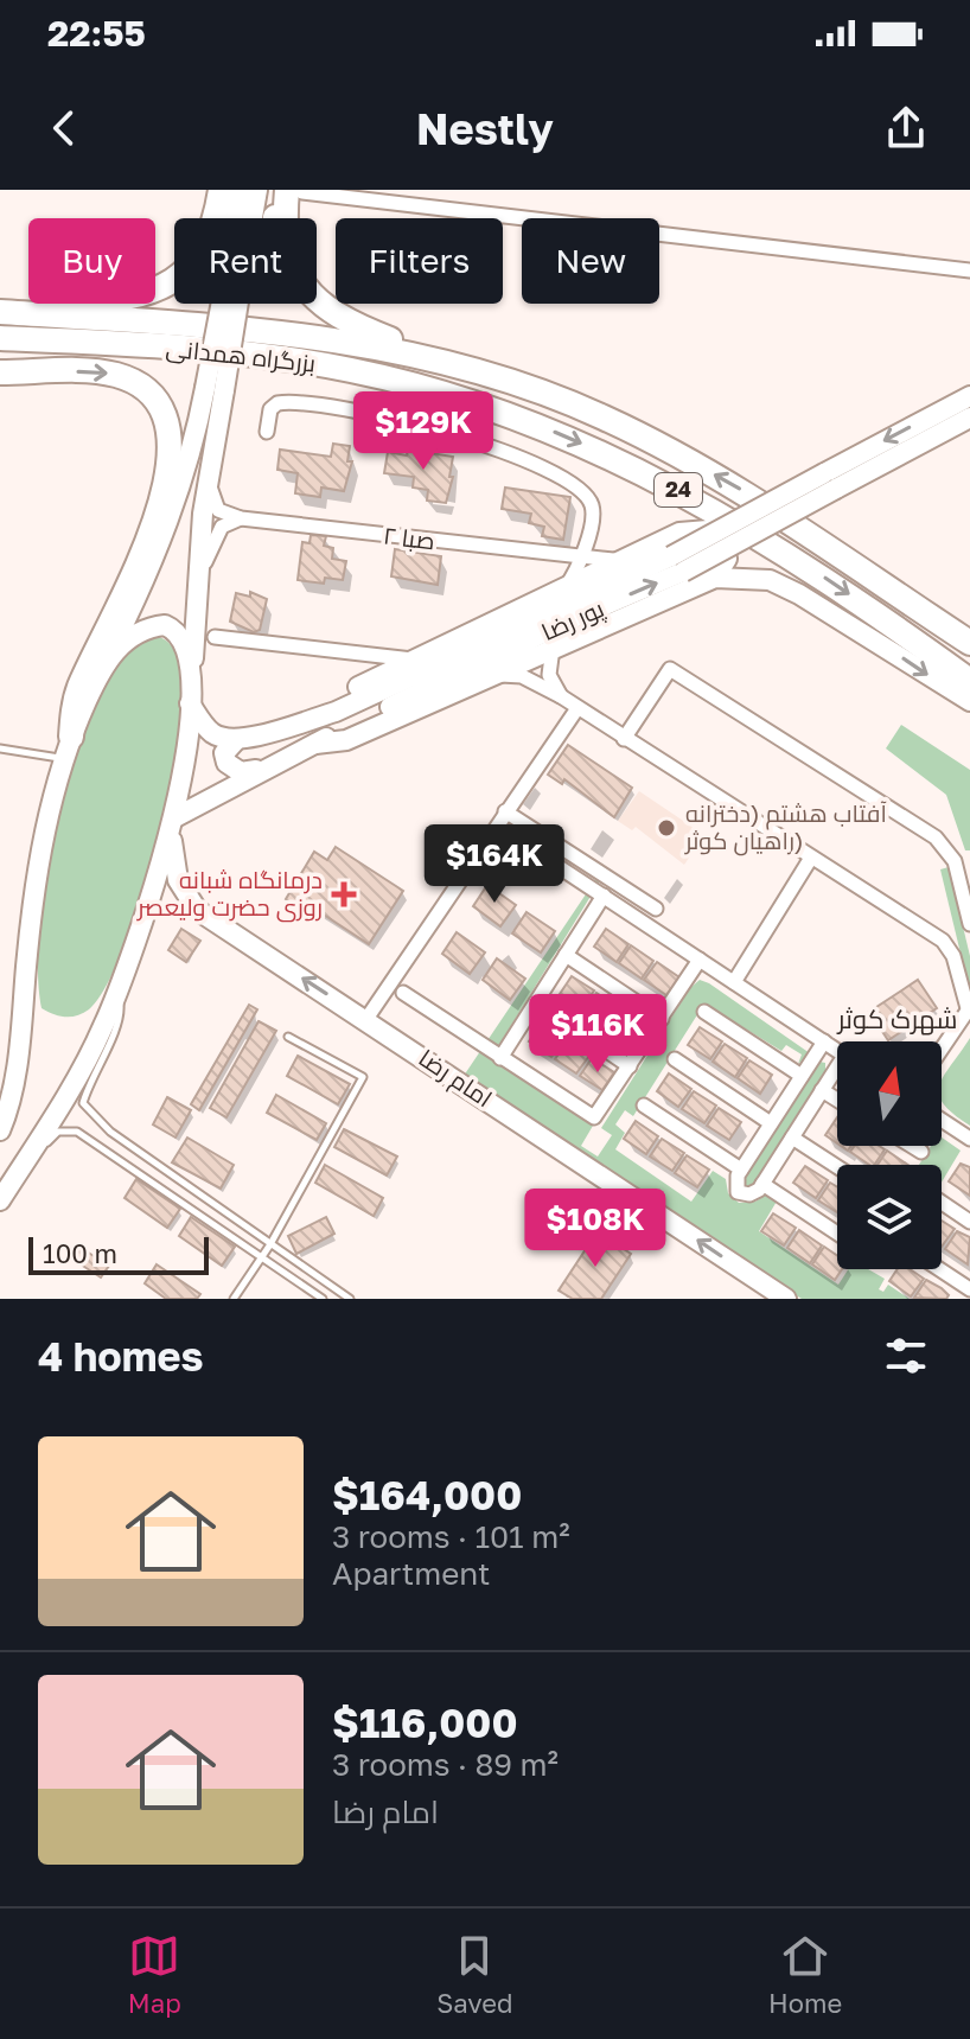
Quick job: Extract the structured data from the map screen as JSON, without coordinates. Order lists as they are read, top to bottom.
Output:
{
  "streets": {
    "highway": ["بزرگراه همدانی", "24"],
    "street": ["صبا ۲", "پور رضا", "امام رضا"]
  },
  "crossings": [
    ["پور رضا", "امام رضا"]
  ],
  "districts": ["شهرک کوثر"],
  "places": {
    "other": ["آفتاب هشتم (دخترانه راهیان کوثر)"],
    "health": ["درمانگاه شبانه روزی حضرت ولیعصر"]
  },
  "scale_bar": "100 m",
  "north": "top",
  "page": {
    "status": "22:55",
    "header": "Nestly",
    "chip": [
      "Buy",
      "Rent",
      "Filters",
      "New"
    ],
    "price": [
      "$129K",
      "$164K",
      "$116K",
      "$108K"
    ],
    "scale": "100 m",
    "heading": "4 homes",
    "list": [
      {
        "name": "$164,000",
        "note": "3 rooms · 101 m² · Apartment"
      },
      {
        "name": "$116,000",
        "note": "3 rooms · 89 m² · امام رضا"
      }
    ],
    "tabs": ["Map", "Saved", "Home"]
  }
}
